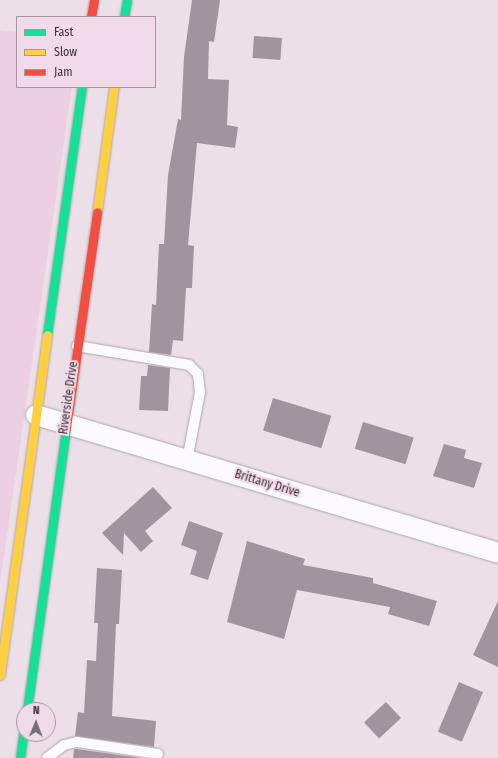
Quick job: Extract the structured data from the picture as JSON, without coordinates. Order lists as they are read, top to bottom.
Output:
{
  "streets": {
    "street": ["Riverside Drive", "Brittany Drive"]
  },
  "crossings": [
    ["Riverside Drive", "Brittany Drive"]
  ],
  "legend": ["Fast", "Slow", "Jam"],
  "north": "top"
}
